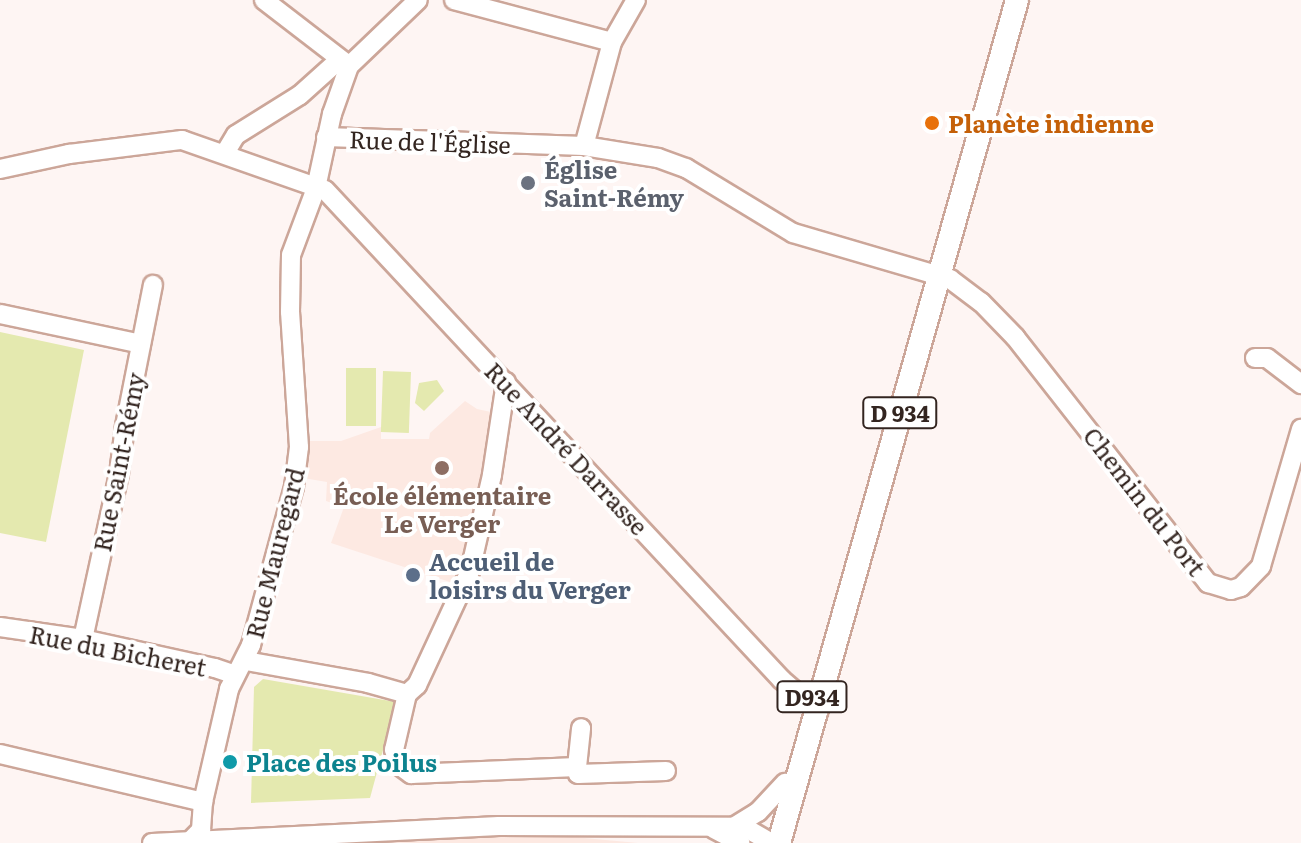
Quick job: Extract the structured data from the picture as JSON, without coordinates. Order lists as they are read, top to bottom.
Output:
{
  "streets": {
    "main road": ["D 934", "D934"],
    "street": [
      "Rue de l'Église",
      "Rue André Darrasse",
      "Rue Saint-Rémy",
      "Chemin du Port",
      "Rue Mauregard",
      "Rue du Bicheret"
    ]
  },
  "crossings": [
    ["Rue de l'Église", "D 934"],
    ["Rue de l'Église", "Chemin du Port"],
    ["Rue de l'Église", "Rue Mauregard"],
    ["D 934", "Rue André Darrasse"],
    ["D 934", "Chemin du Port"],
    ["D 934", "D934"],
    ["Rue André Darrasse", "Rue Mauregard"],
    ["Rue André Darrasse", "D934"],
    ["Rue Saint-Rémy", "Rue du Bicheret"],
    ["Rue Mauregard", "Rue du Bicheret"]
  ],
  "places": [
    "Planète indienne",
    "Église Saint-Rémy",
    "École élémentaire Le Verger",
    "Accueil de loisirs du Verger",
    "Place des Poilus"
  ]
}
